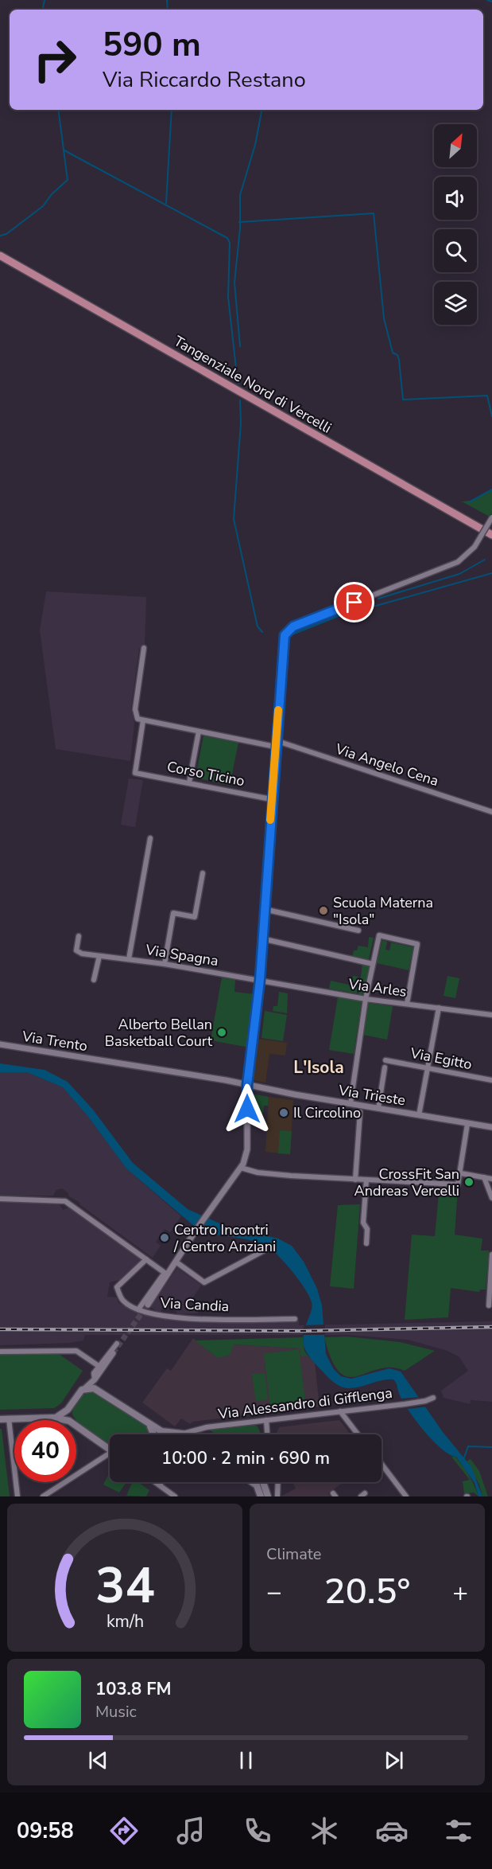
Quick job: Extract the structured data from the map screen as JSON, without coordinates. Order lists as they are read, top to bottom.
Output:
{
  "streets": {
    "main road": ["Tangenziale Nord di Vercelli"],
    "street": [
      "Via Angelo Cena",
      "Corso Ticino",
      "Via Spagna",
      "Via Arles",
      "Via Trento",
      "Via Egitto",
      "Via Trieste",
      "Via Candia",
      "Via Alessandro di Gifflenga"
    ]
  },
  "crossings": [
    ["Via Spagna", "Via Arles"],
    ["Via Trento", "Via Trieste"]
  ],
  "districts": ["L'Isola"],
  "places": [
    "Scuola Materna \"Isola\"",
    "Alberto Bellan Basketball Court",
    "Il Circolino",
    "CrossFit San Andreas Vercelli",
    "Centro Incontri / Centro Anziani"
  ],
  "north": "top right",
  "page": {
    "turn": ["590 m", "Via Riccardo Restano"],
    "limit": "40",
    "trip": "10:00 · 2 min · 690 m",
    "tile": "Climate",
    "heat": ["−", "20.5°", "+"],
    "song": ["103.8 FM", "Music"],
    "tabs": "09:58",
    "gauge": ["34", "km/h"]
  }
}
